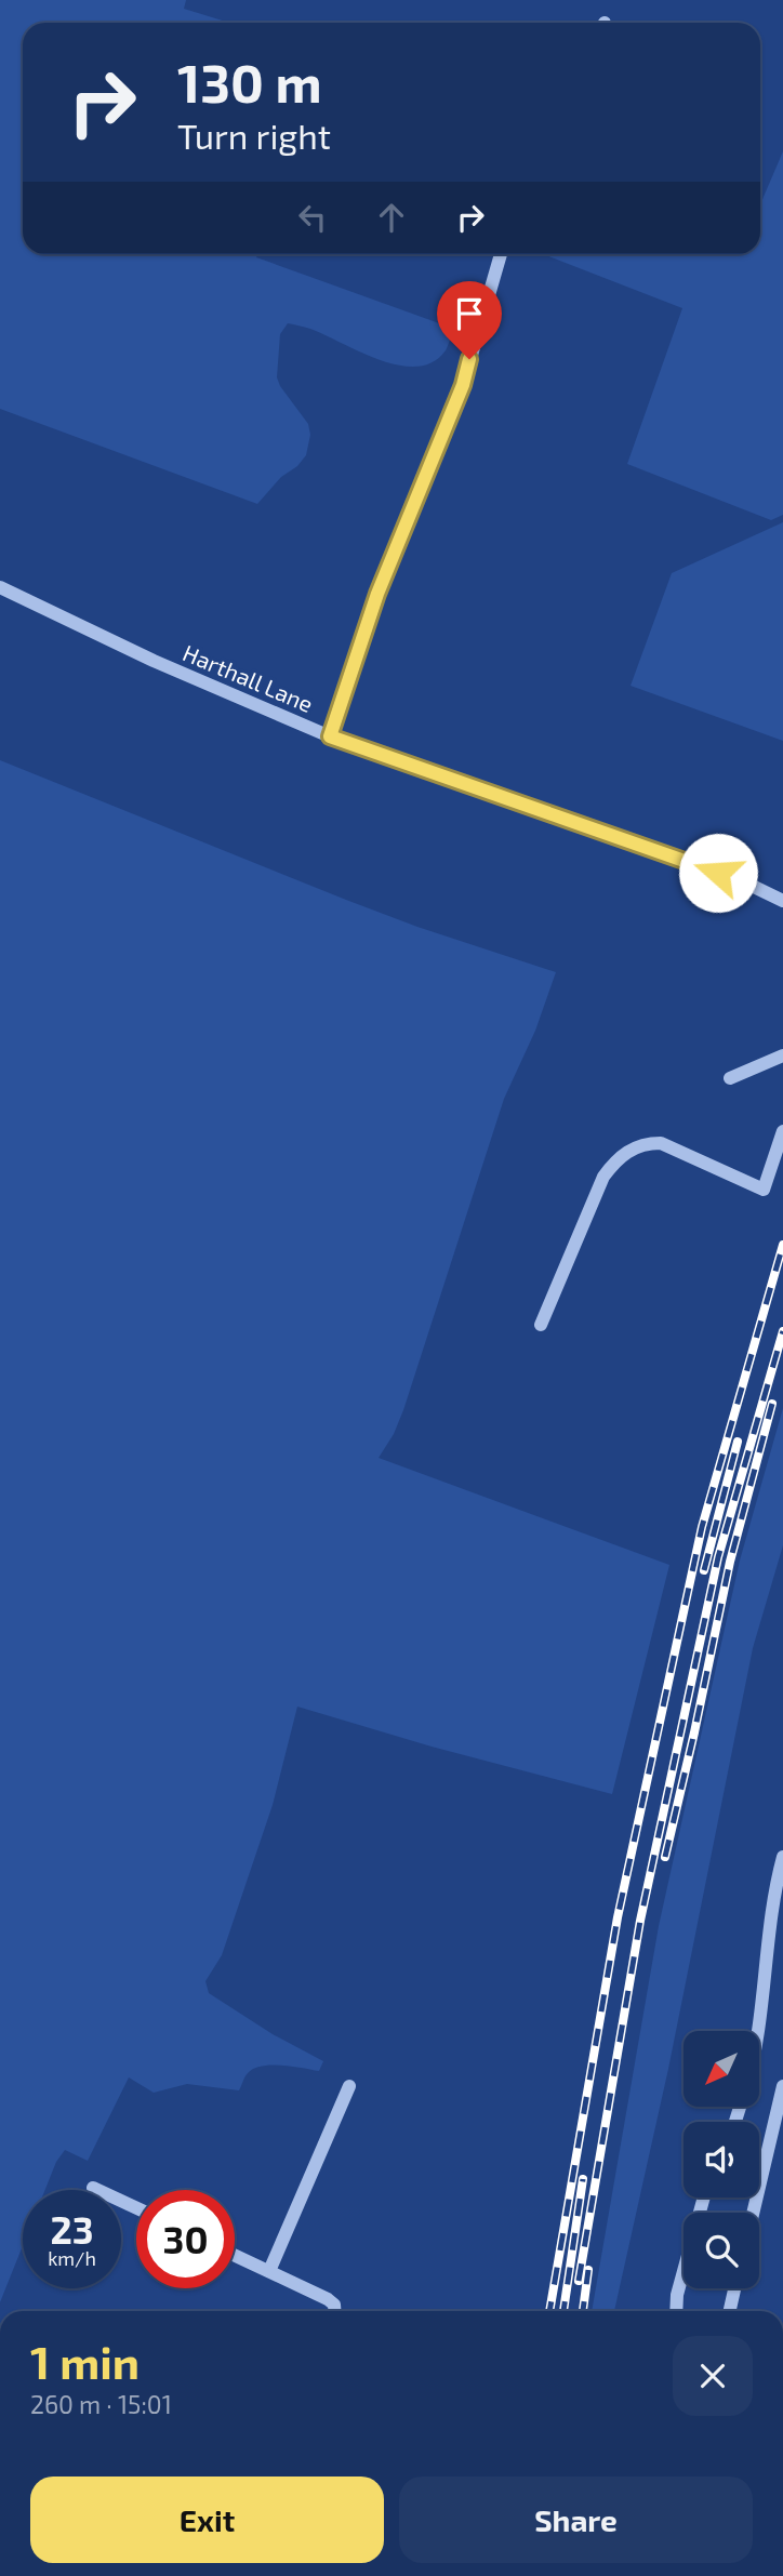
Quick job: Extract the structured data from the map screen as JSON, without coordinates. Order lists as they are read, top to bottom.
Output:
{
  "streets": {
    "street": ["Harthall Lane"]
  },
  "north": "bottom left",
  "page": {
    "turn": ["130 m", "Turn right"],
    "speed": "23 km/h",
    "limit": "30",
    "heading": ["1 min", "260 m · 15:01"],
    "buttons": ["Exit", "Share"]
  }
}
